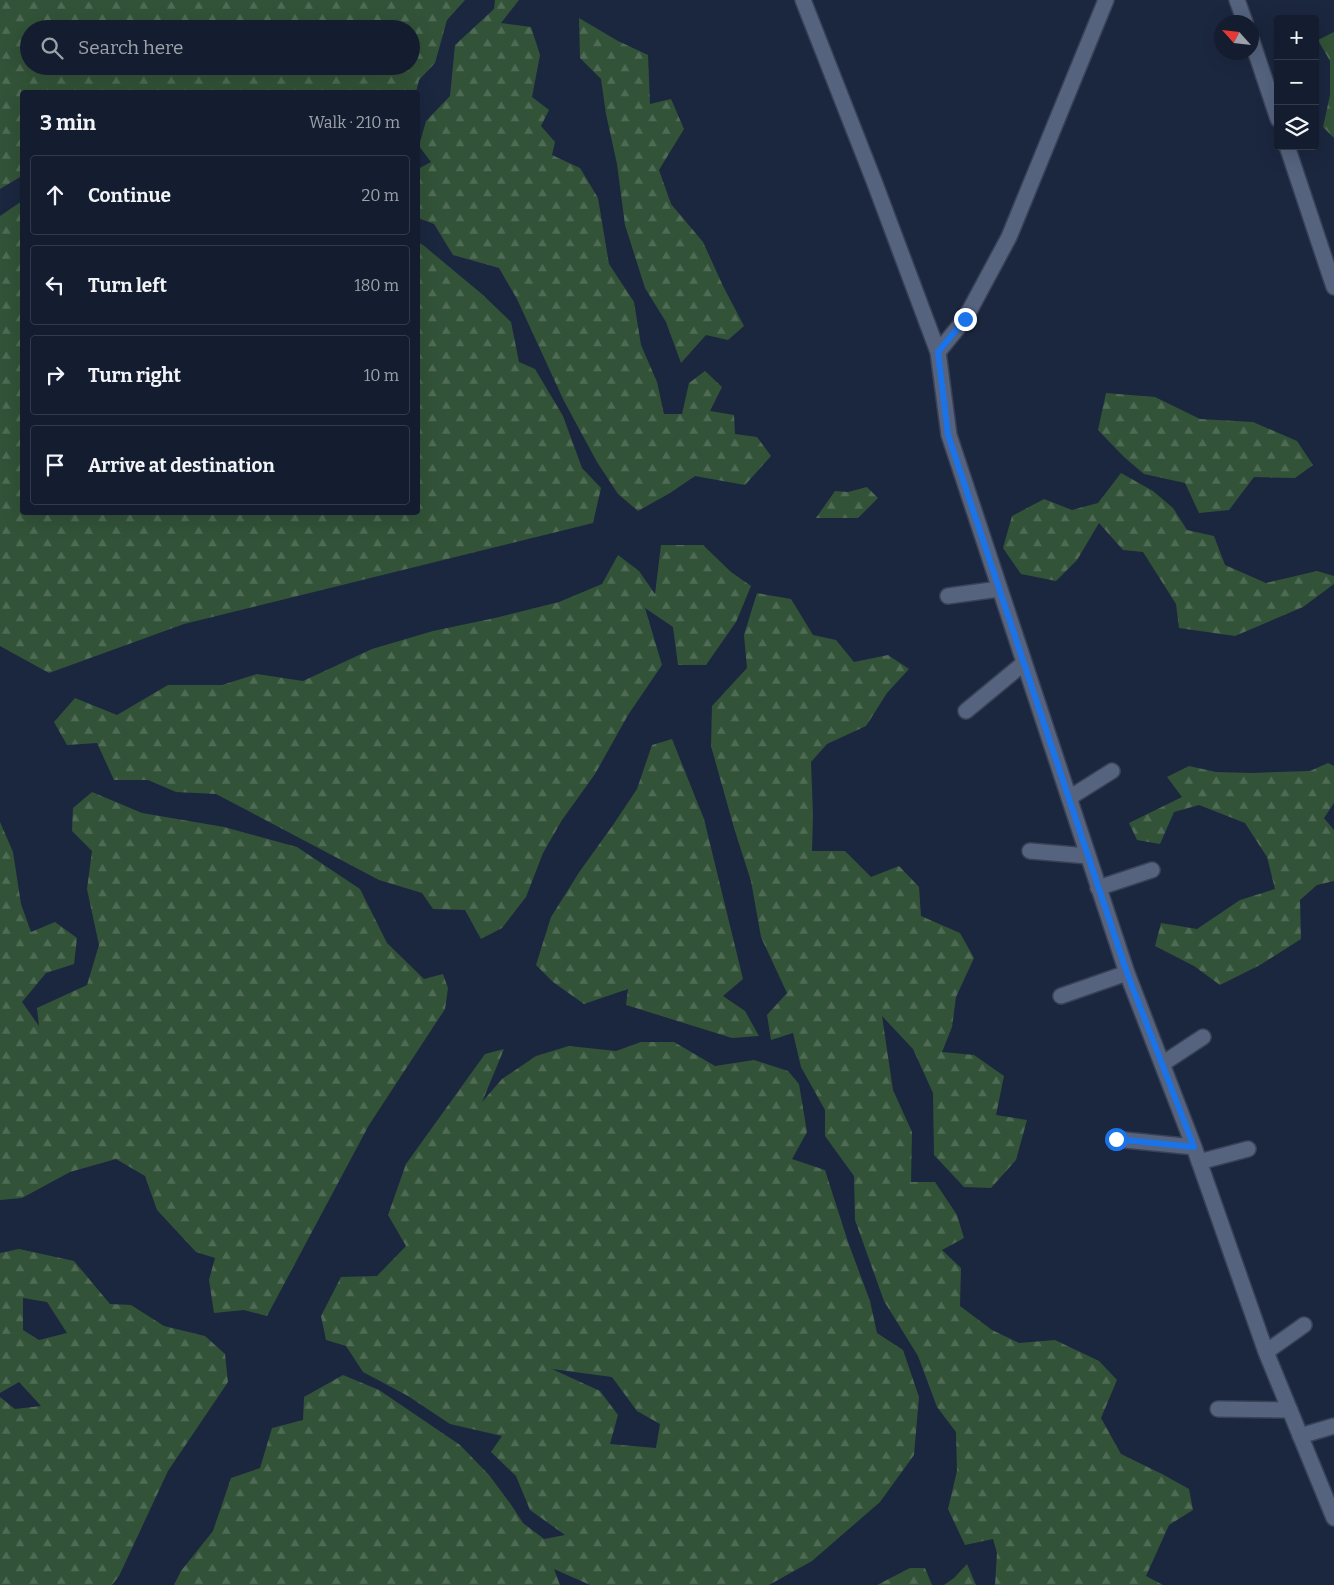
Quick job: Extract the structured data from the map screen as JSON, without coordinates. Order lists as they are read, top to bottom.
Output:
{
  "north": "top left",
  "page": {
    "map_buttons": ["+", "−"],
    "search": "Search here",
    "heading": ["3 min", "Walk · 210 m"],
    "list": [
      ["Continue", "20 m"],
      ["Turn left", "180 m"],
      ["Turn right", "10 m"],
      "Arrive at destination"
    ]
  }
}
